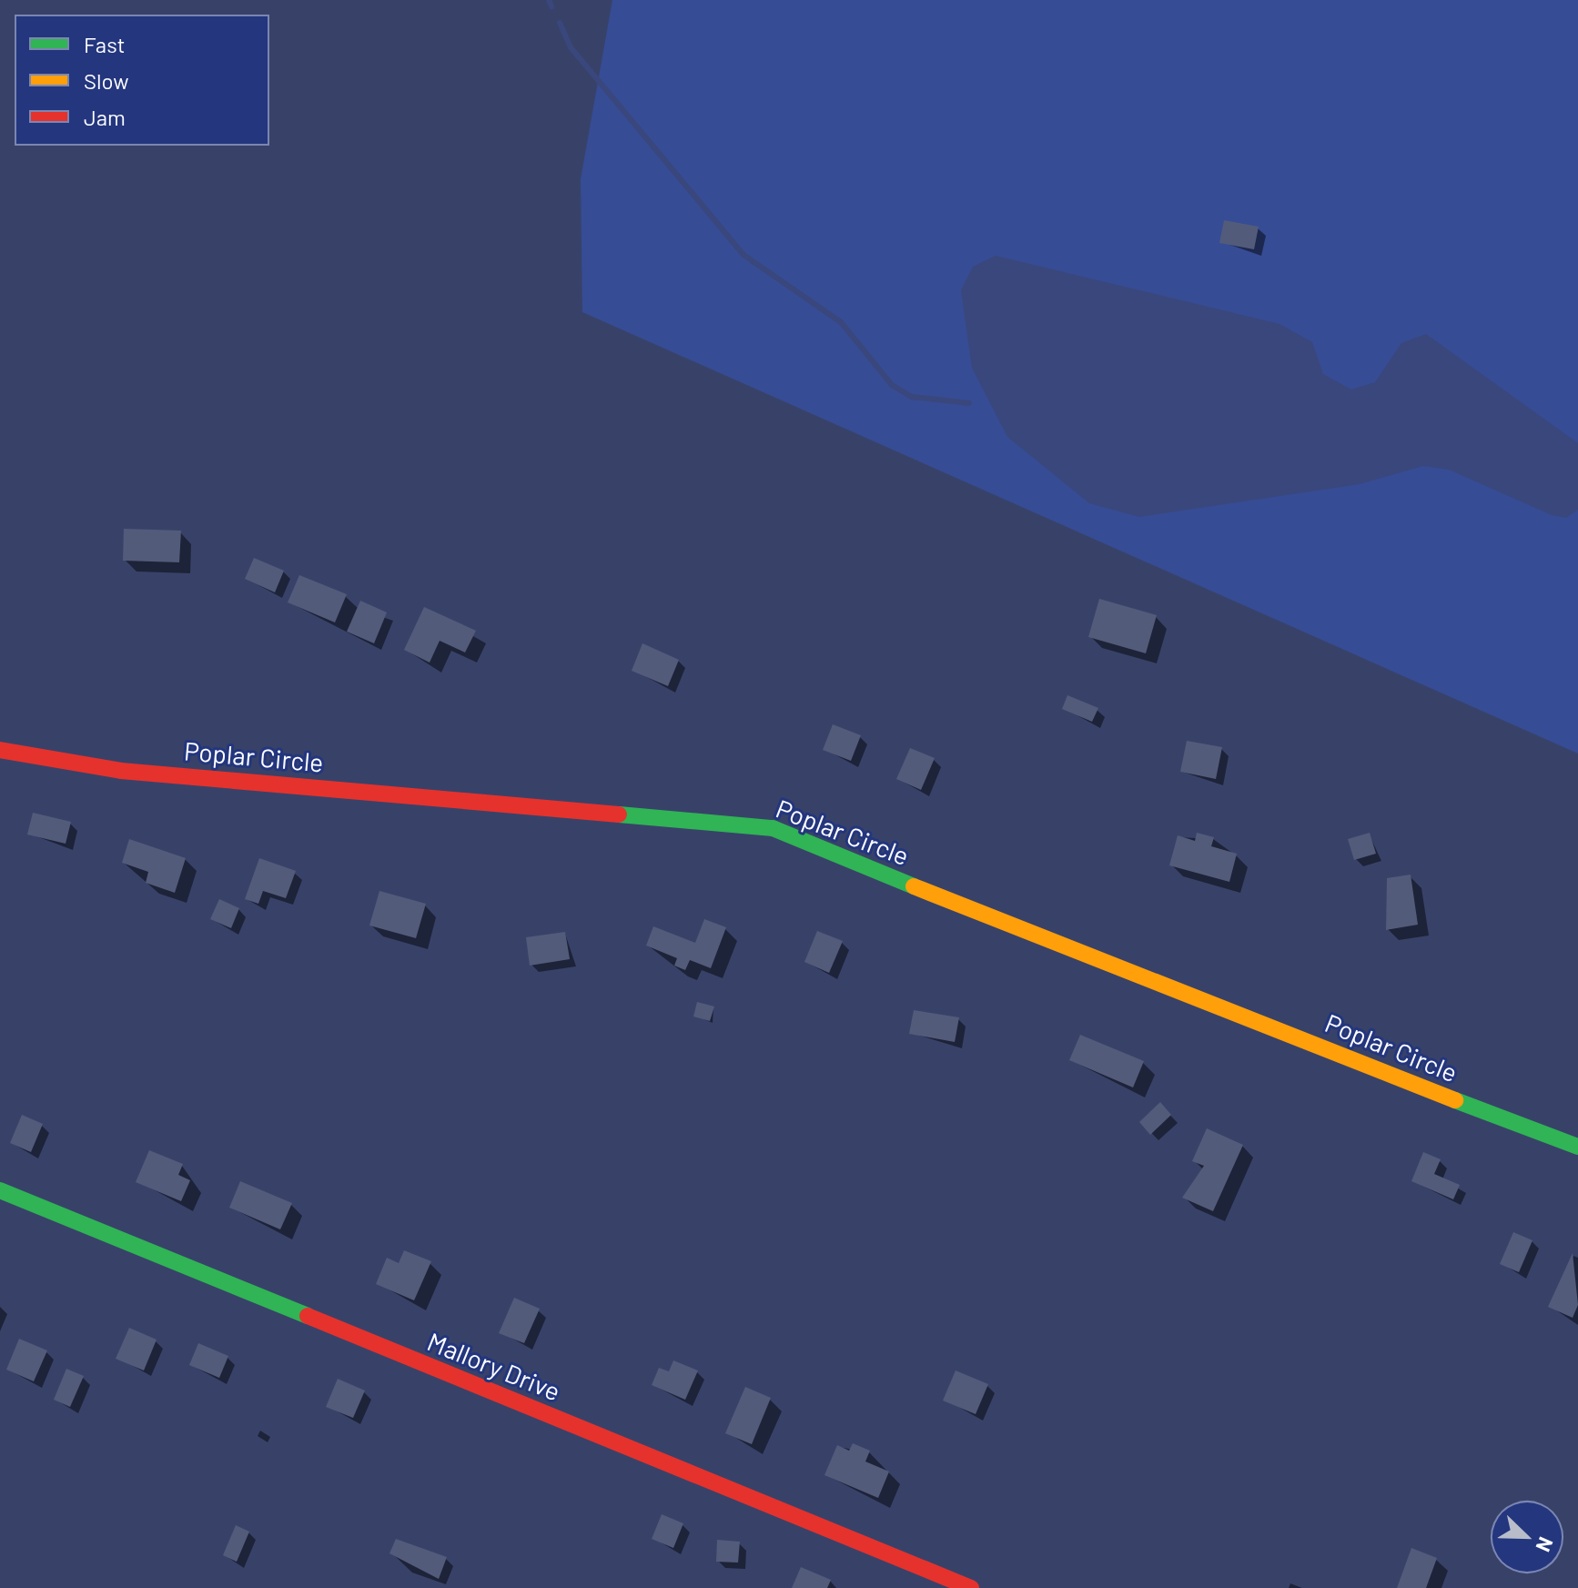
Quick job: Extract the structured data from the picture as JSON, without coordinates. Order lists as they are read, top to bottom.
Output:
{
  "streets": {
    "street": ["Poplar Circle", "Mallory Drive"]
  },
  "legend": ["Fast", "Slow", "Jam"],
  "north": "bottom right"
}
